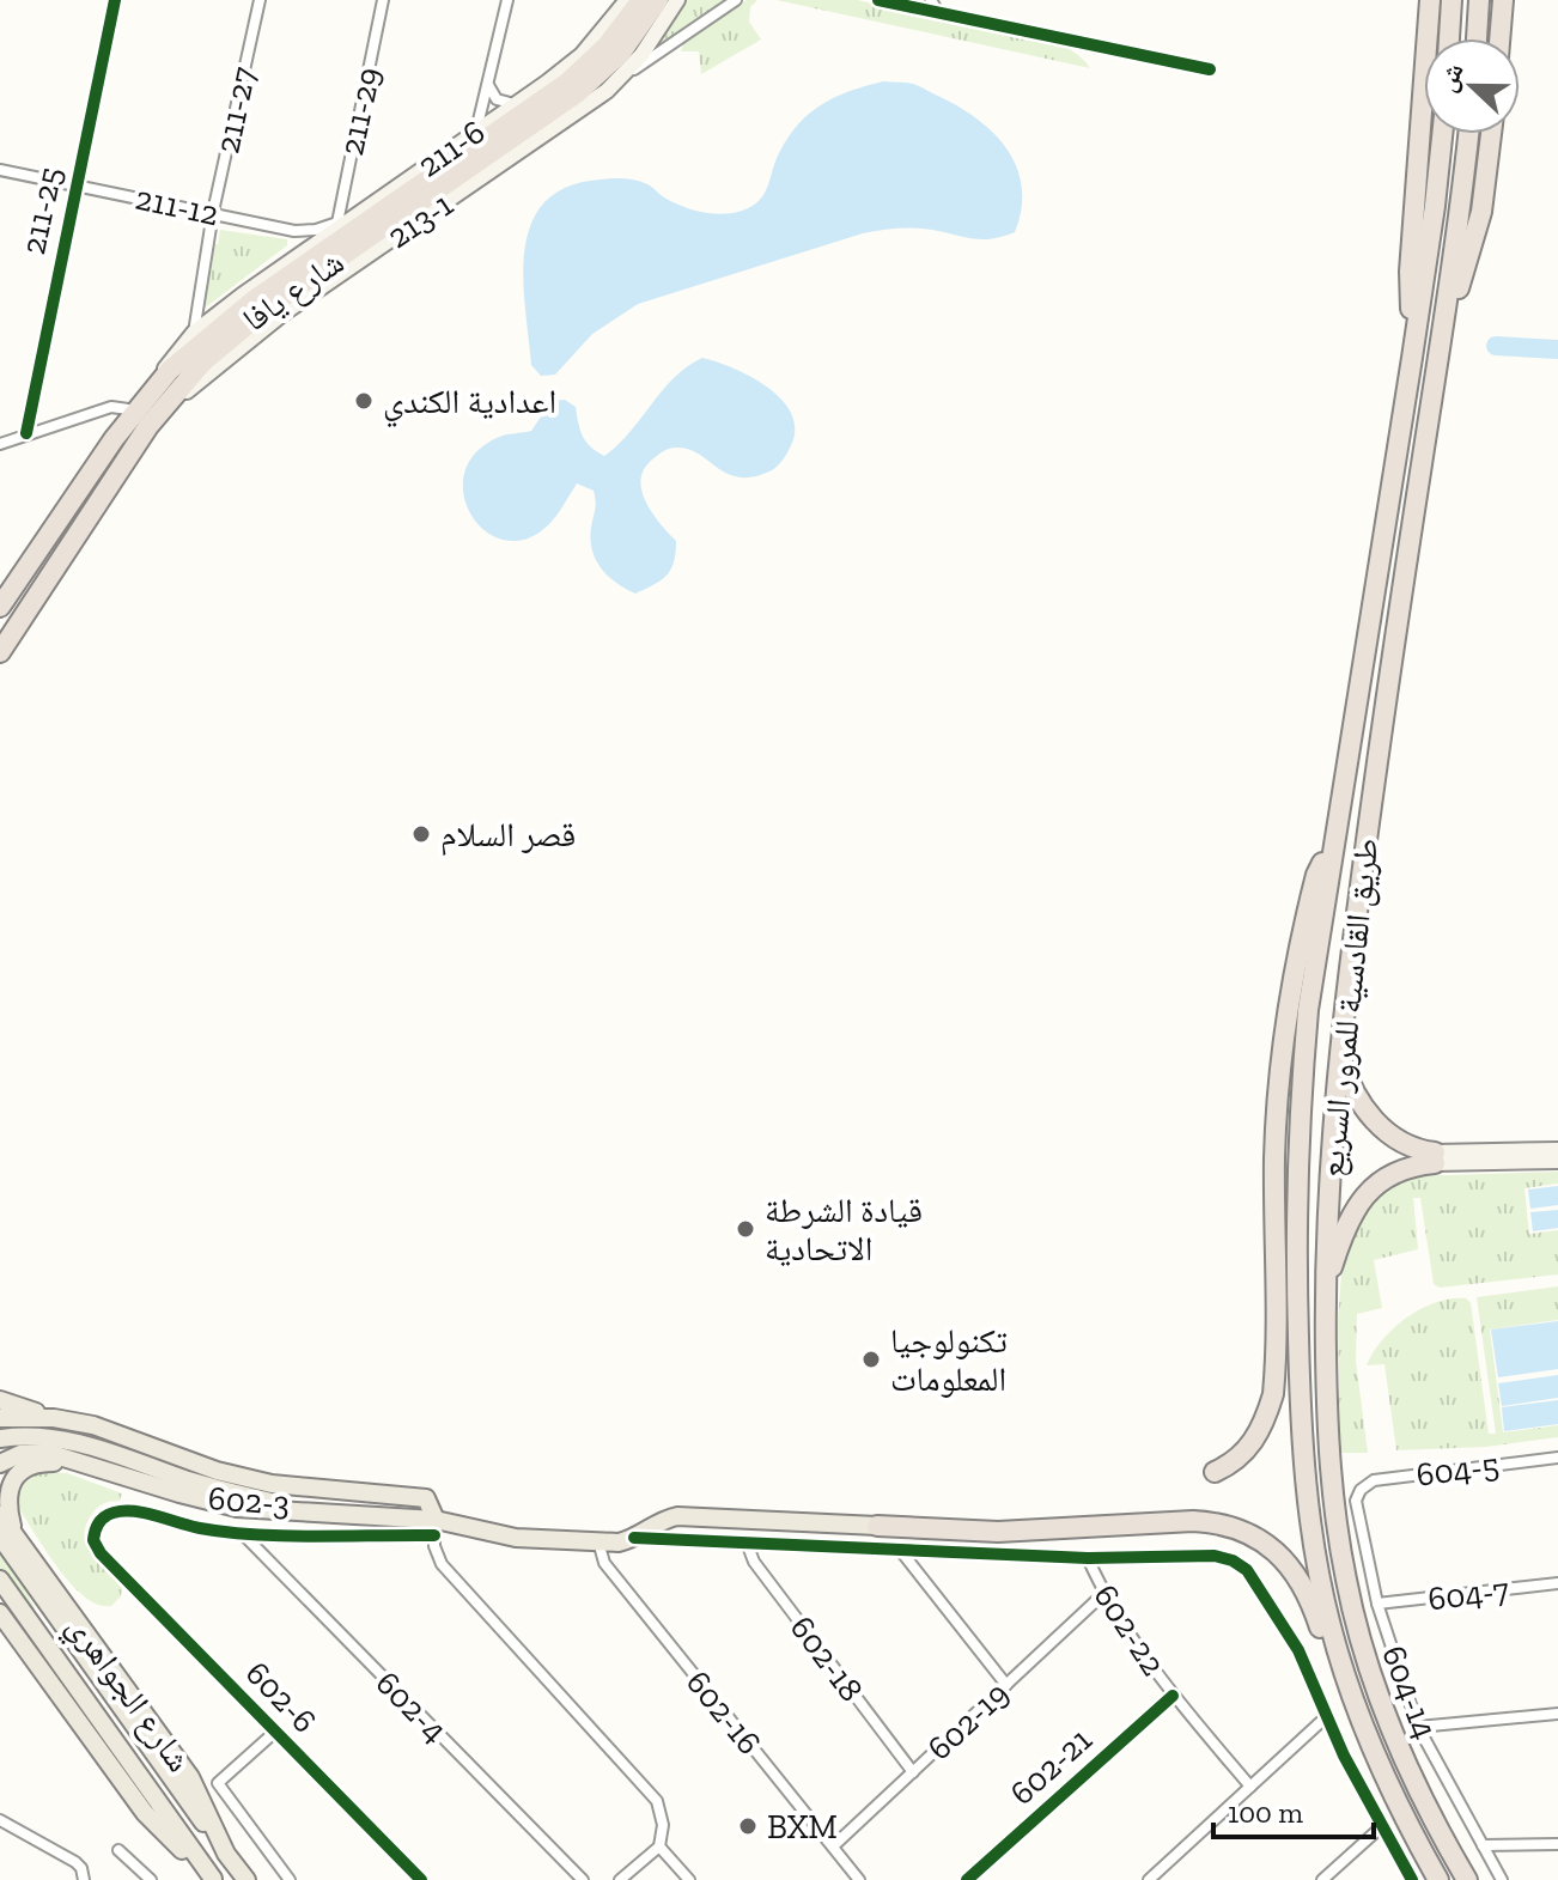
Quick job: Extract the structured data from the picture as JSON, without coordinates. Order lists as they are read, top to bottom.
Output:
{
  "streets": {
    "highway": ["شارع يافا", "طريق القادسية للمرور السريع"],
    "main road": ["211-6", "213-1", "شارع الجواهري"],
    "street": [
      "211-27",
      "211-29",
      "211-12",
      "211-25",
      "604-5",
      "602-3",
      "604-7",
      "602-22",
      "602-18",
      "604-14",
      "602-6",
      "602-4",
      "602-16",
      "602-19",
      "602-21"
    ]
  },
  "crossings": [
    ["211-27", "211-6"],
    ["211-27", "211-12"],
    ["211-29", "211-12"],
    ["211-6", "211-12"],
    ["211-6", "شارع يافا"],
    ["211-12", "211-25"],
    ["213-1", "شارع يافا"],
    ["604-5", "604-14"],
    ["602-3", "602-6"],
    ["602-3", "602-4"],
    ["604-7", "604-14"],
    ["602-22", "602-19"],
    ["602-22", "602-21"],
    ["602-18", "602-19"],
    ["602-16", "602-19"]
  ],
  "places": [
    "اعدادية الكندي",
    "قصر السلام",
    "قيادة الشرطة الاتحادية",
    "تكنولوجيا المعلومات",
    "BXM"
  ],
  "scale_bar": "100 m",
  "north": "left"
}
